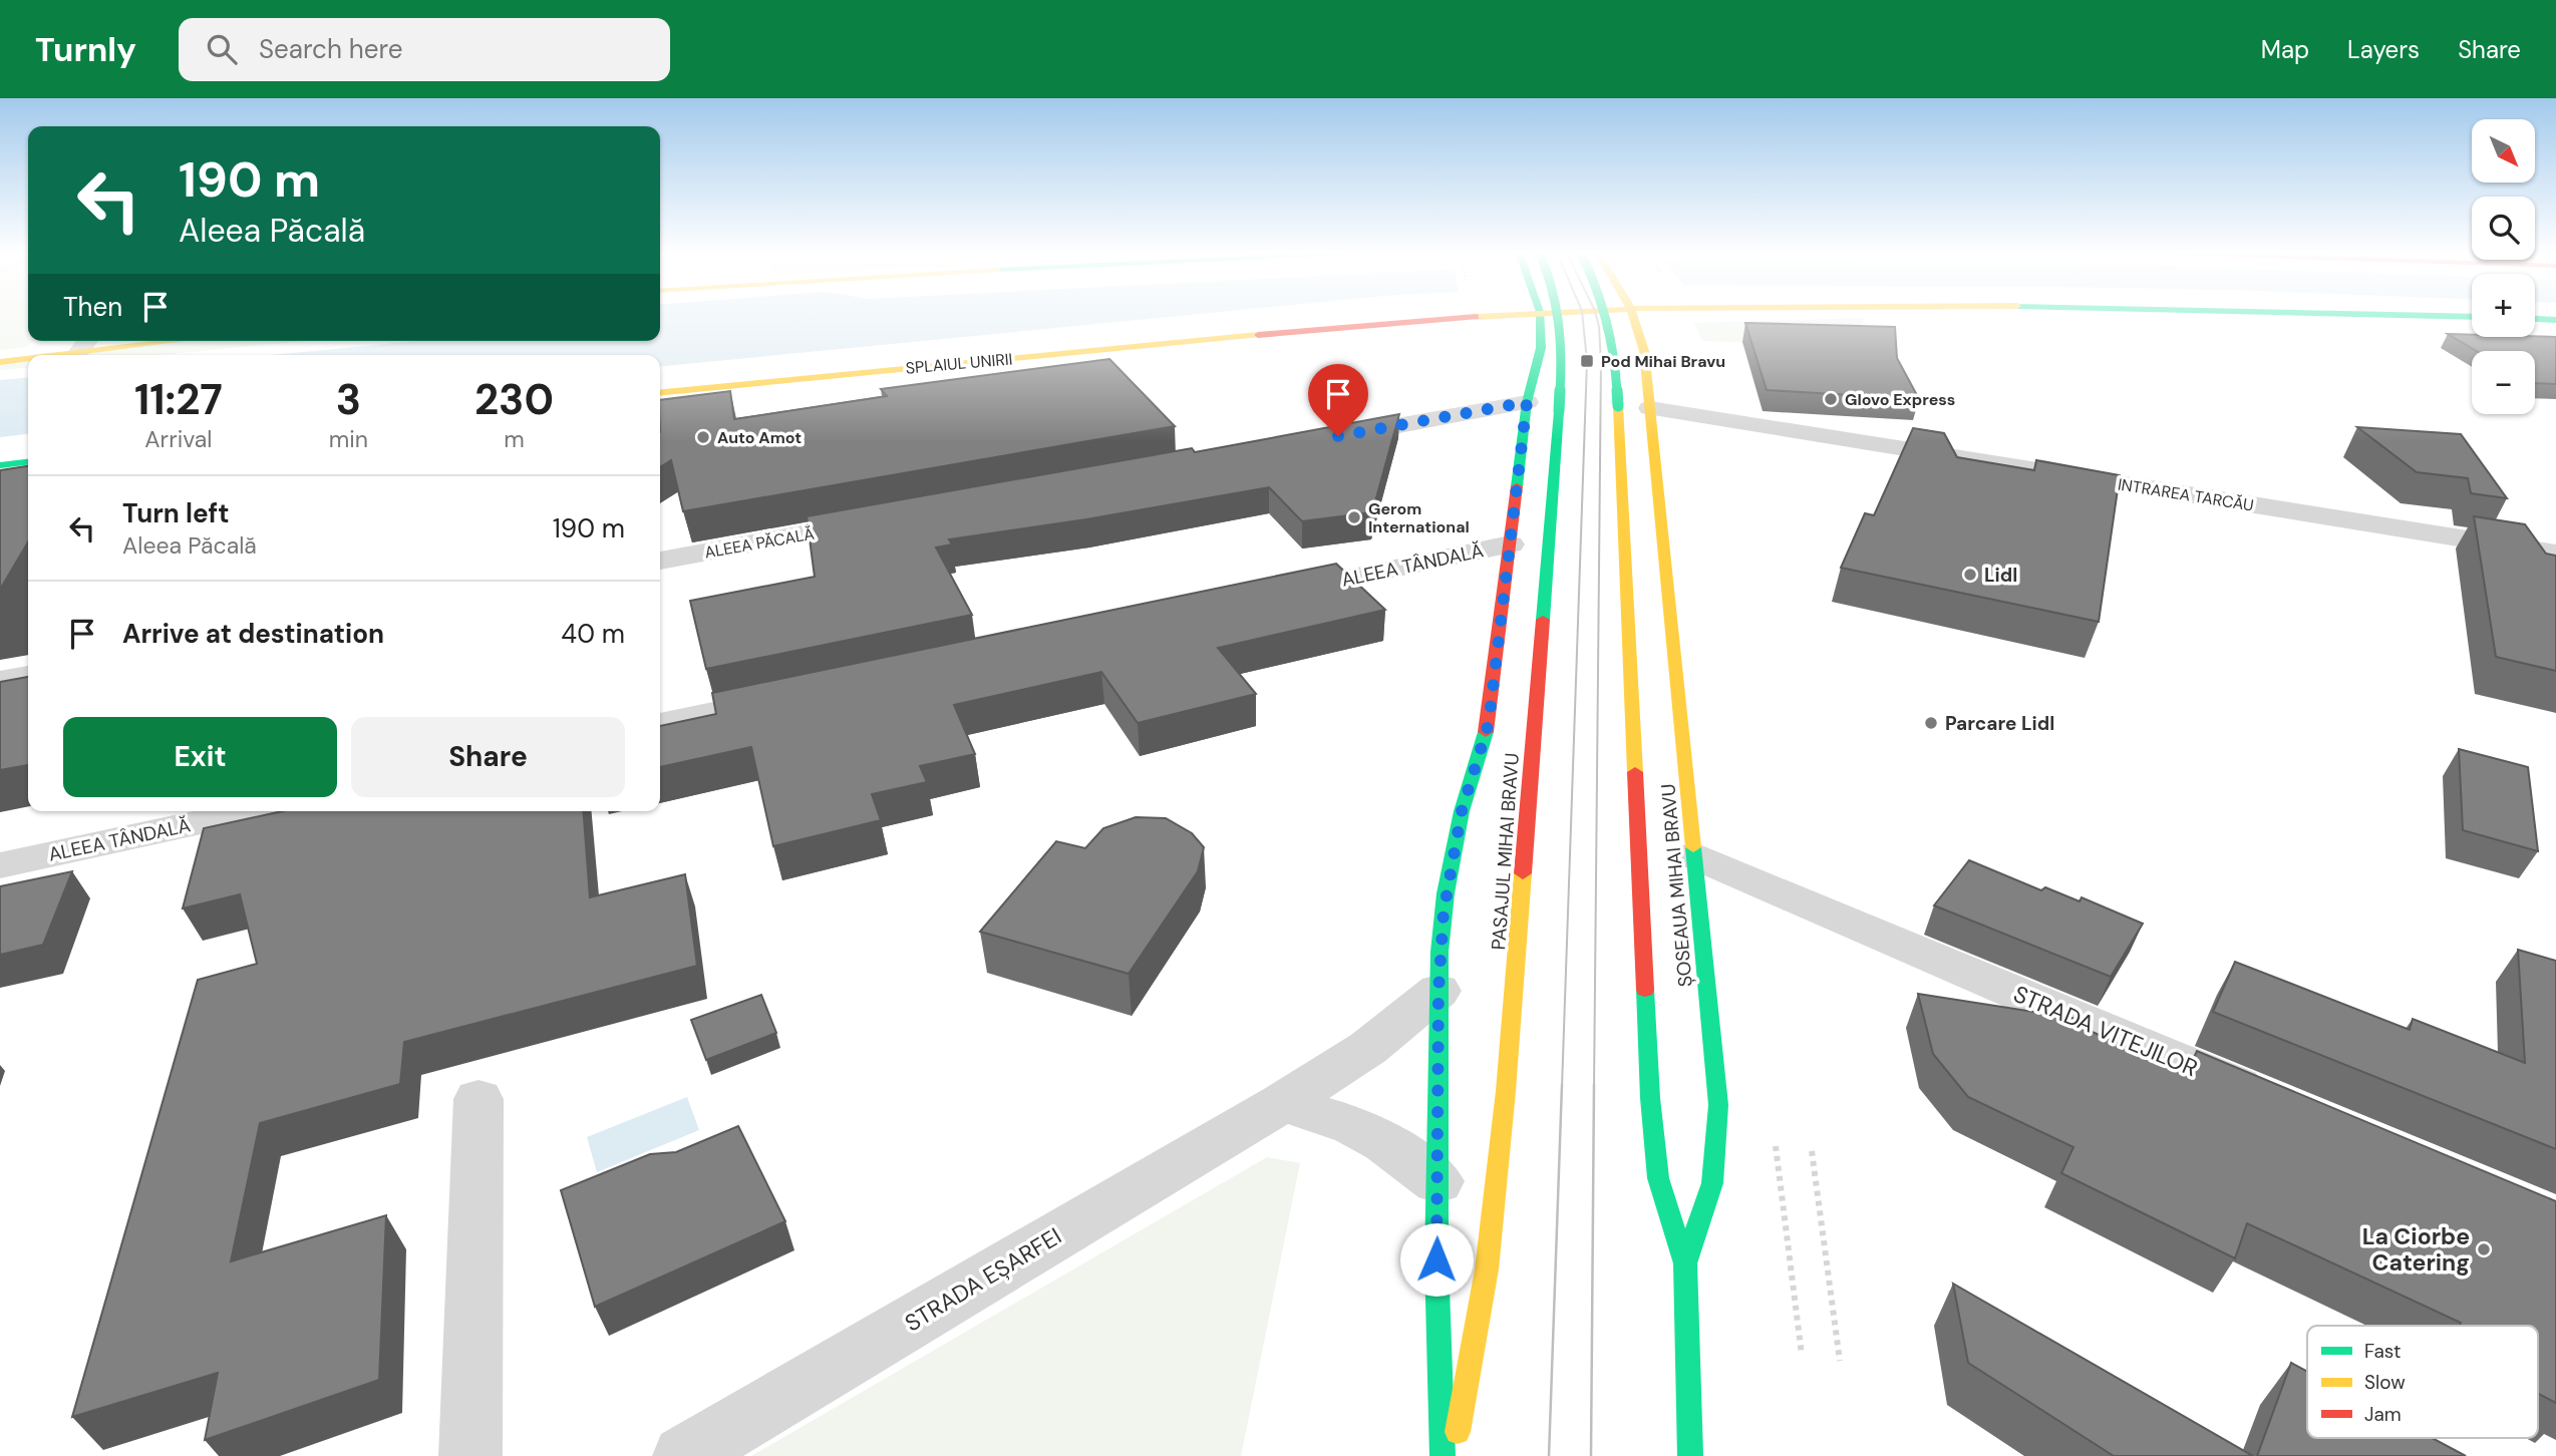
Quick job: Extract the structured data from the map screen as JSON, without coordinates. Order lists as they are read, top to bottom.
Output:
{
  "streets": {
    "main road": ["SPLAIUL UNIRII", "PASAJUL MIHAI BRAVU", "ȘOSEAUA MIHAI BRAVU"],
    "street": [
      "INTRAREA TARCĂU",
      "ALEEA PĂCALĂ",
      "ALEEA TÂNDALĂ",
      "STRADA VITEJILOR",
      "STRADA EȘARFEI"
    ]
  },
  "crossings": [
    ["INTRAREA TARCĂU", "ȘOSEAUA MIHAI BRAVU"],
    ["ȘOSEAUA MIHAI BRAVU", "STRADA VITEJILOR"]
  ],
  "places": {
    "transit": ["Pod Mihai Bravu"],
    "other": [
      "Glovo Express",
      "Auto Amot",
      "Gerom International",
      "Lidl",
      "Parcare Lidl",
      "La Ciorbe Catering"
    ]
  },
  "legend": ["Fast", "Slow", "Jam"],
  "north": "bottom right",
  "page": {
    "header": "Turnly",
    "search": "Search here",
    "nav": ["Map", "Layers", "Share"],
    "map_buttons": ["+", "−"],
    "turn": ["190 m", "Aleea Păcală"],
    "then": "Then",
    "eta": [
      "11:27",
      "Arrival",
      "3",
      "min",
      "230",
      "m"
    ],
    "list": [
      {
        "name": "Turn left",
        "note": "Aleea Păcală",
        "value": "190 m"
      },
      {
        "name": "Arrive at destination",
        "value": "40 m"
      }
    ],
    "buttons": ["Exit", "Share"]
  }
}
